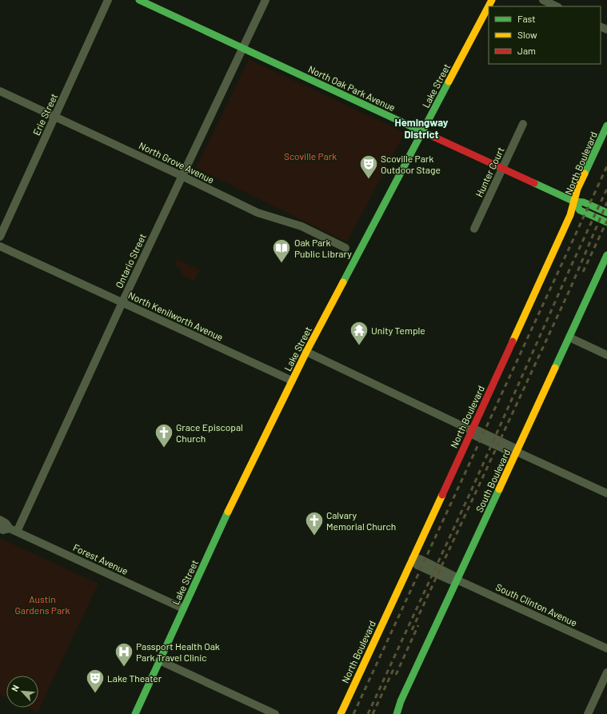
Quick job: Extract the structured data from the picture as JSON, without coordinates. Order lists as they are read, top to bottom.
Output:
{
  "streets": {
    "street": [
      "Lake Street",
      "North Oak Park Avenue",
      "Erie Street",
      "North Grove Avenue",
      "North Boulevard",
      "Hunter Court",
      "Ontario Street",
      "North Kenilworth Avenue",
      "South Boulevard",
      "Forest Avenue",
      "South Clinton Avenue"
    ]
  },
  "crossings": [
    ["Lake Street", "North Oak Park Avenue"],
    ["Lake Street", "North Kenilworth Avenue"],
    ["Lake Street", "Forest Avenue"],
    ["North Oak Park Avenue", "North Boulevard"],
    ["North Oak Park Avenue", "Hunter Court"],
    ["North Oak Park Avenue", "Ontario Street"],
    ["Erie Street", "North Grove Avenue"],
    ["North Grove Avenue", "Ontario Street"],
    ["North Boulevard", "South Clinton Avenue"],
    ["Ontario Street", "North Kenilworth Avenue"],
    ["Ontario Street", "Forest Avenue"],
    ["South Boulevard", "South Clinton Avenue"]
  ],
  "districts": ["Hemingway District"],
  "parks": ["Scoville Park", "Austin Gardens Park"],
  "places": {
    "theatre": ["Scoville Park Outdoor Stage", "Lake Theater"],
    "library": ["Oak Park Public Library"],
    "temple": ["Unity Temple"],
    "church": ["Grace Episcopal Church", "Calvary Memorial Church"],
    "hospital": ["Passport Health Oak Park Travel Clinic"]
  },
  "legend": ["Fast", "Slow", "Jam"],
  "north": "top left"
}
